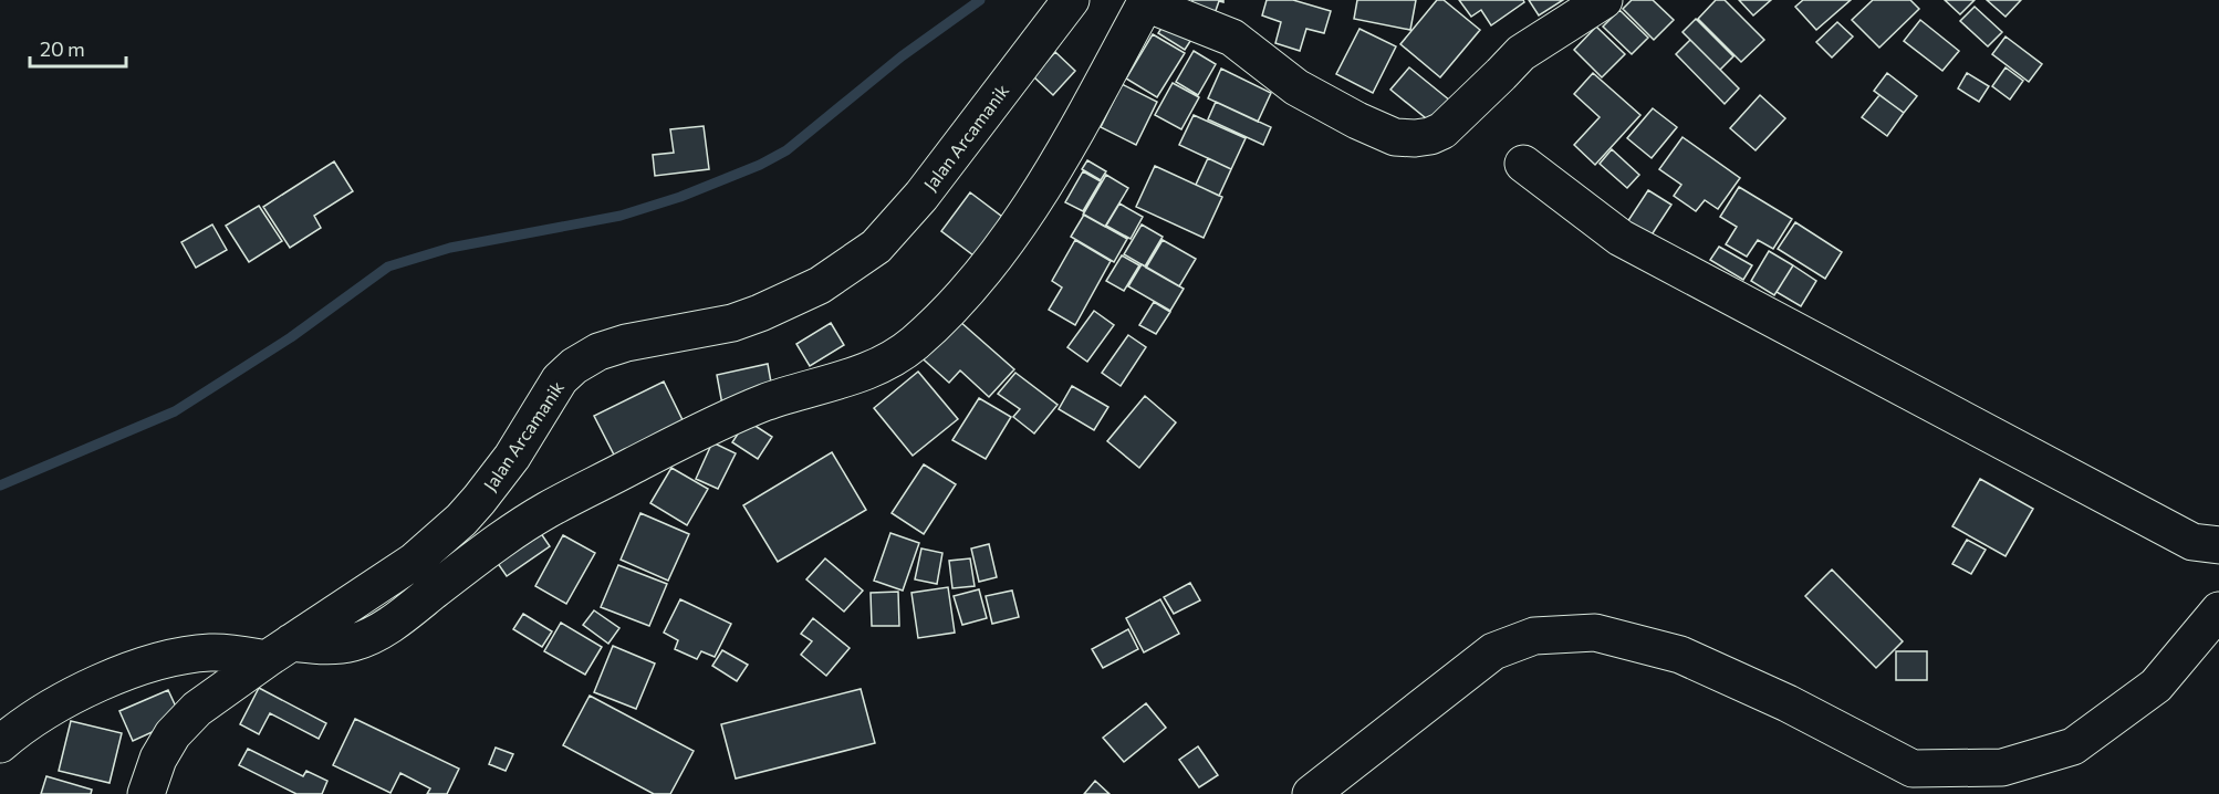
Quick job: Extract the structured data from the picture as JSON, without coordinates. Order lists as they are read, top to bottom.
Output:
{
  "streets": {
    "street": ["Jalan Arcamanik"]
  },
  "scale_bar": "20 m"
}
